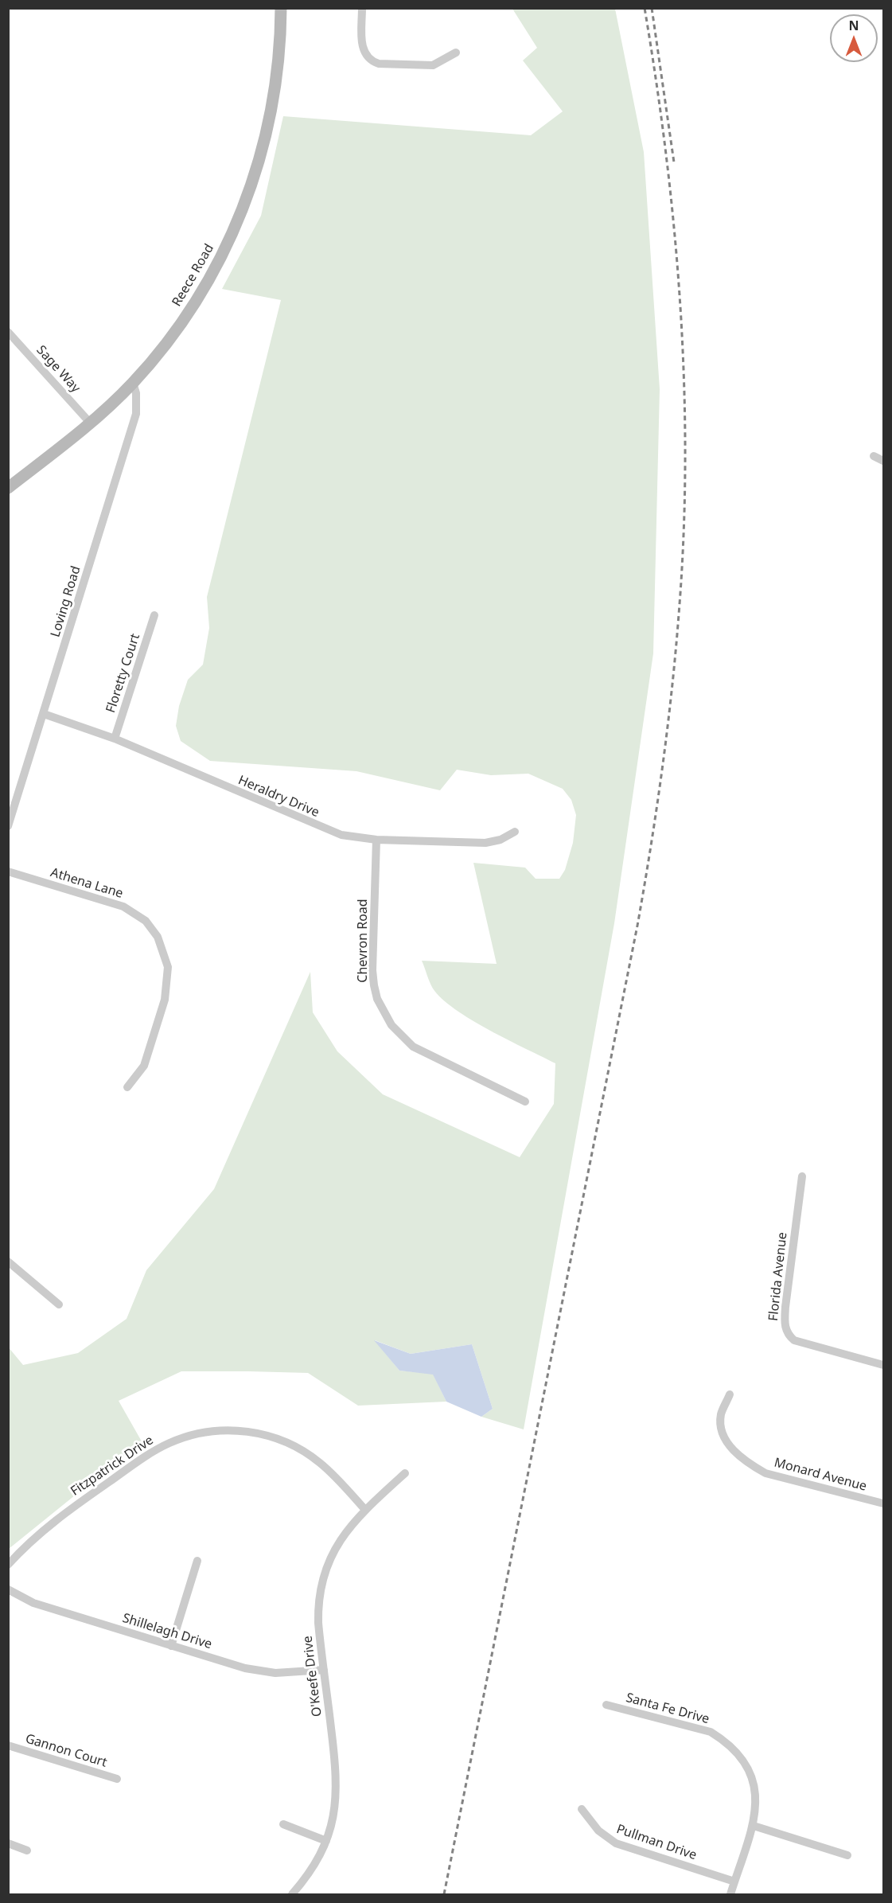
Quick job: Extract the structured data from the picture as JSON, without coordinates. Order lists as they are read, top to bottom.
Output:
{
  "streets": {
    "main road": ["Reece Road"],
    "street": [
      "Sage Way",
      "Loving Road",
      "Floretty Court",
      "Heraldry Drive",
      "Athena Lane",
      "Chevron Road",
      "Florida Avenue",
      "Fitzpatrick Drive",
      "Monard Avenue",
      "Shillelagh Drive",
      "O'Keefe Drive",
      "Santa Fe Drive",
      "Gannon Court",
      "Pullman Drive"
    ]
  },
  "crossings": [
    ["Reece Road", "Sage Way"],
    ["Reece Road", "Loving Road"],
    ["Loving Road", "Heraldry Drive"],
    ["Floretty Court", "Heraldry Drive"],
    ["Heraldry Drive", "Chevron Road"],
    ["Fitzpatrick Drive", "O'Keefe Drive"],
    ["Shillelagh Drive", "O'Keefe Drive"],
    ["Santa Fe Drive", "Pullman Drive"]
  ],
  "north": "top"
}
